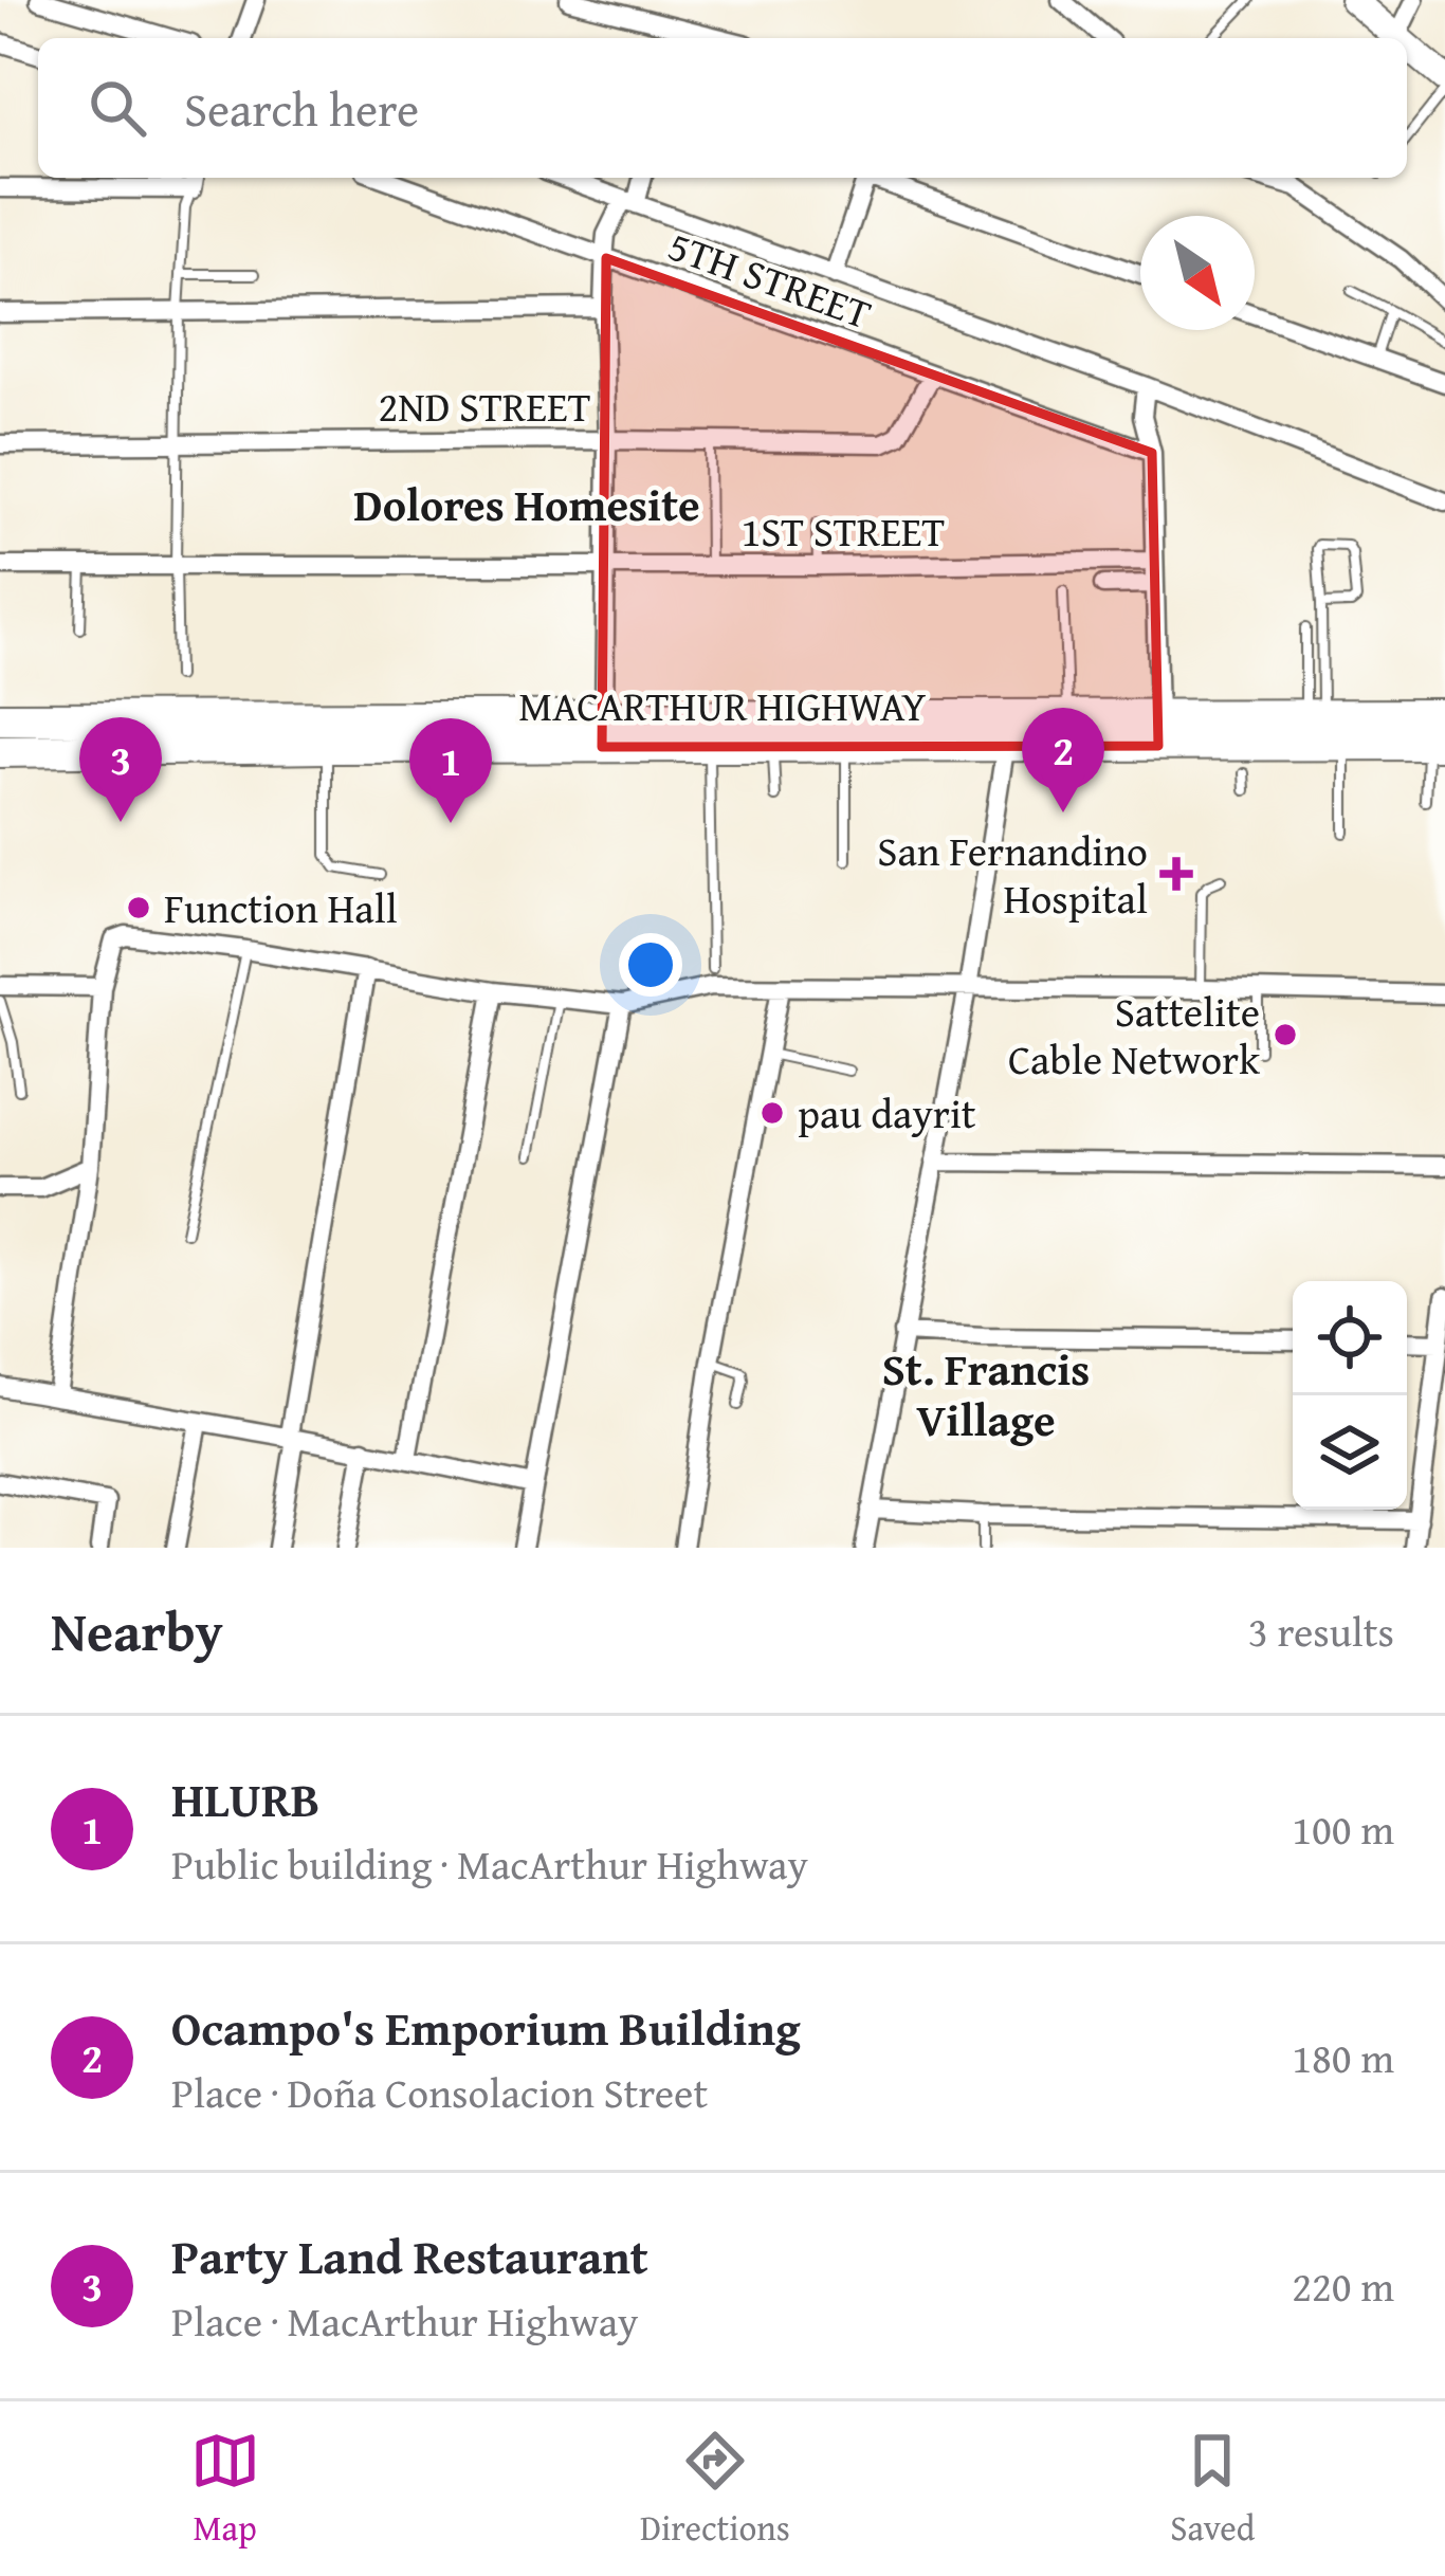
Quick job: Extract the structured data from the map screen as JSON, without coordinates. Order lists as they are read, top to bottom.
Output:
{
  "streets": {
    "highway": ["MACARTHUR HIGHWAY"],
    "street": ["5TH STREET", "2ND STREET", "1ST STREET"]
  },
  "crossings": [
    ["5TH STREET", "2ND STREET"]
  ],
  "districts": ["Dolores Homesite", "St. Francis Village"],
  "places": {
    "health": ["San Fernandino Hospital"],
    "other": ["Function Hall", "Sattelite Cable Network", "pau dayrit"]
  },
  "north": "bottom right",
  "page": {
    "search": "Search here",
    "pins": ["2", "3", "1"],
    "heading": ["Nearby", "3 results"],
    "list": [
      {
        "mark": "1",
        "name": "HLURB",
        "note": "Public building · MacArthur Highway",
        "value": "100 m"
      },
      {
        "mark": "2",
        "name": "Ocampo's Emporium Building",
        "note": "Place · Doña Consolacion Street",
        "value": "180 m"
      },
      {
        "mark": "3",
        "name": "Party Land Restaurant",
        "note": "Place · MacArthur Highway",
        "value": "220 m"
      }
    ],
    "nav": ["Map", "Directions", "Saved"]
  }
}
